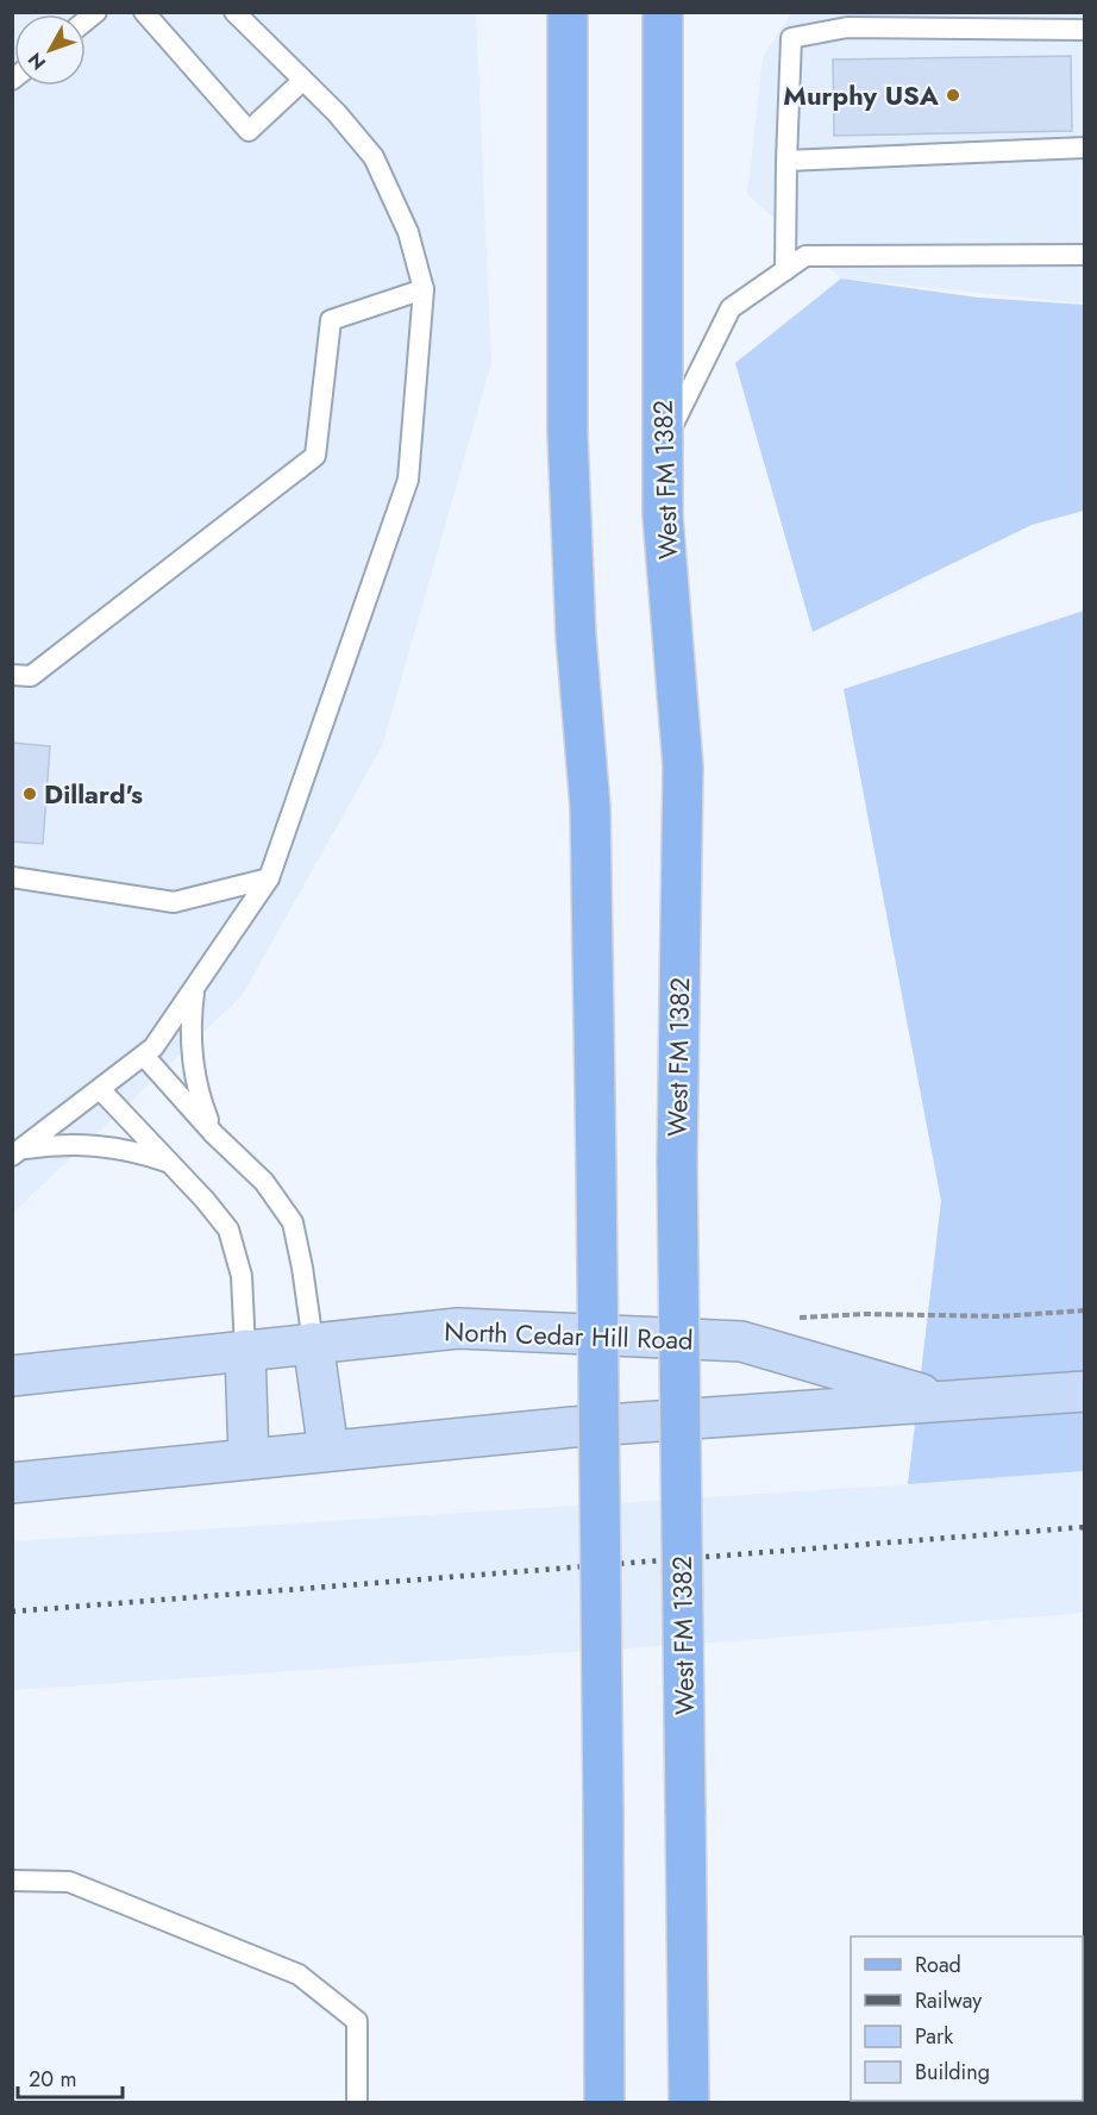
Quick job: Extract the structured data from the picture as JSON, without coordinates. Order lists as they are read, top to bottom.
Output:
{
  "streets": {
    "main road": ["West FM 1382"],
    "street": ["North Cedar Hill Road"]
  },
  "places": ["Murphy USA", "Dillard's"],
  "legend": [
    "Road",
    "Railway",
    "Park",
    "Building"
  ],
  "scale_bar": "20 m",
  "north": "bottom left"
}
